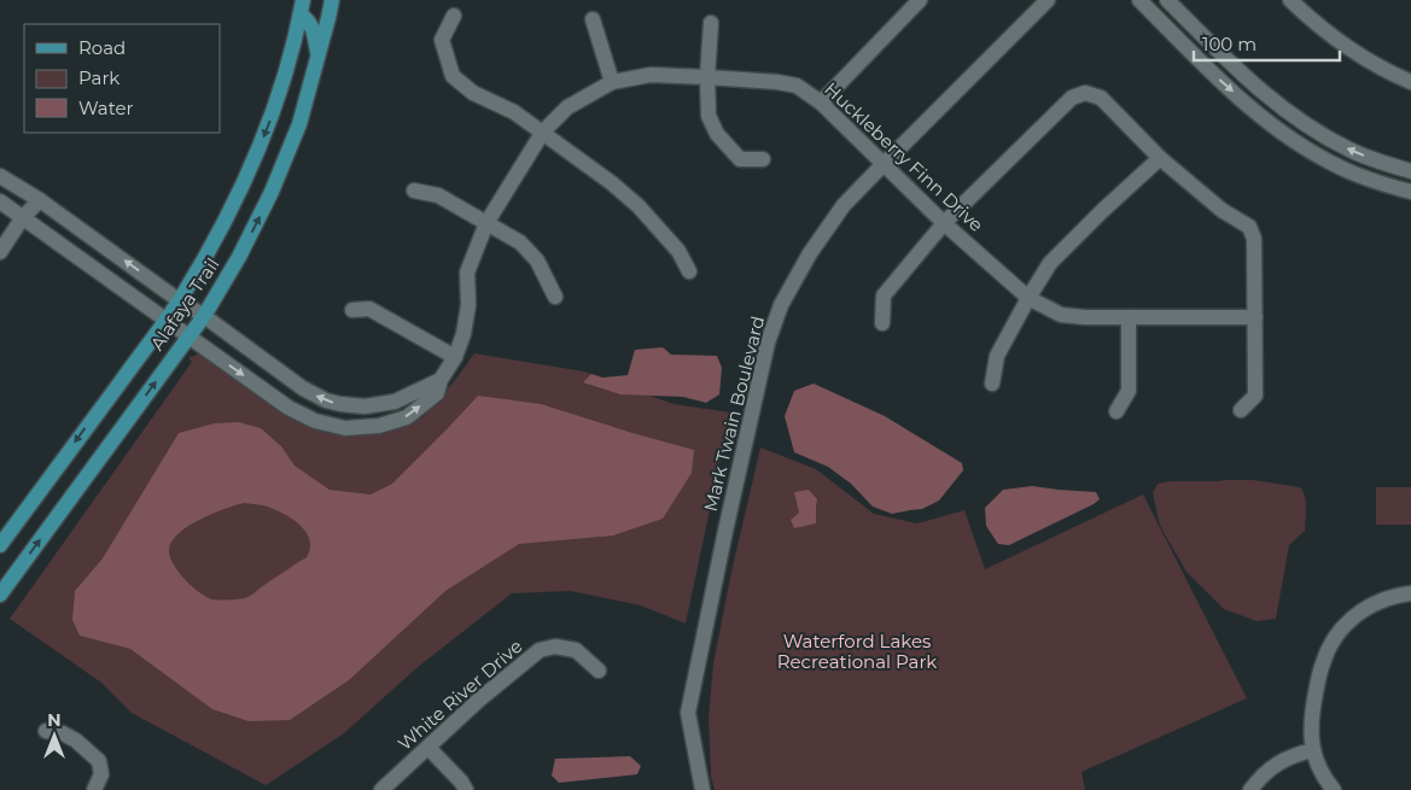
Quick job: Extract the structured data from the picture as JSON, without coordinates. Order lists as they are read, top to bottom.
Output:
{
  "streets": {
    "main road": ["Alafaya Trail"],
    "street": ["Huckleberry Finn Drive", "Mark Twain Boulevard", "White River Drive"]
  },
  "crossings": [
    ["Huckleberry Finn Drive", "Alafaya Trail"],
    ["Huckleberry Finn Drive", "Mark Twain Boulevard"]
  ],
  "parks": ["Waterford Lakes Recreational Park"],
  "legend": ["Road", "Park", "Water"],
  "scale_bar": "100 m",
  "north": "top"
}
